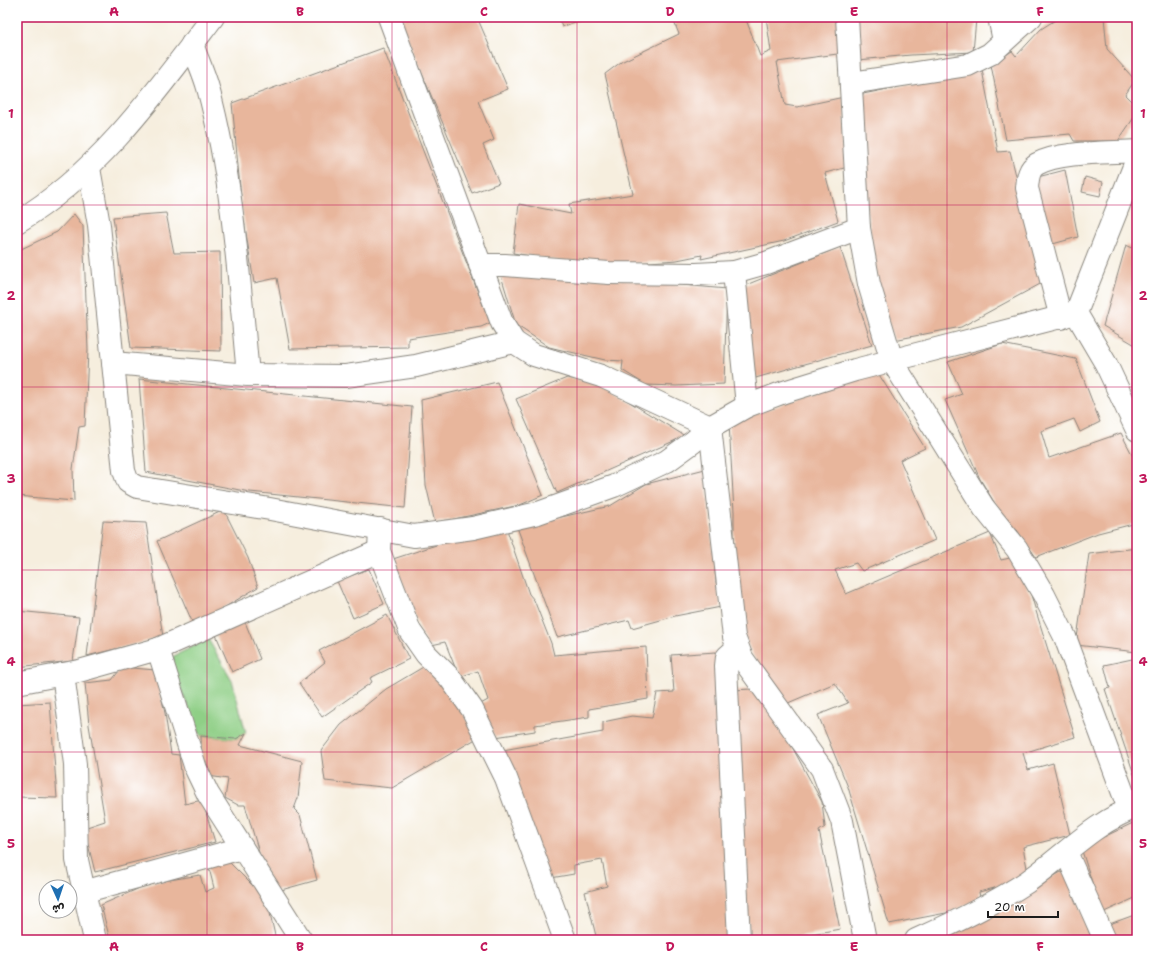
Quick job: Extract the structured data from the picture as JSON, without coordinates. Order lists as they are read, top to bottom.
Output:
{
  "scale_bar": "20 m",
  "north": "bottom",
  "grid": {
    "columns": [
      "A",
      "B",
      "C",
      "D",
      "E",
      "F"
    ],
    "rows": [
      "1",
      "2",
      "3",
      "4",
      "5"
    ]
  }
}
